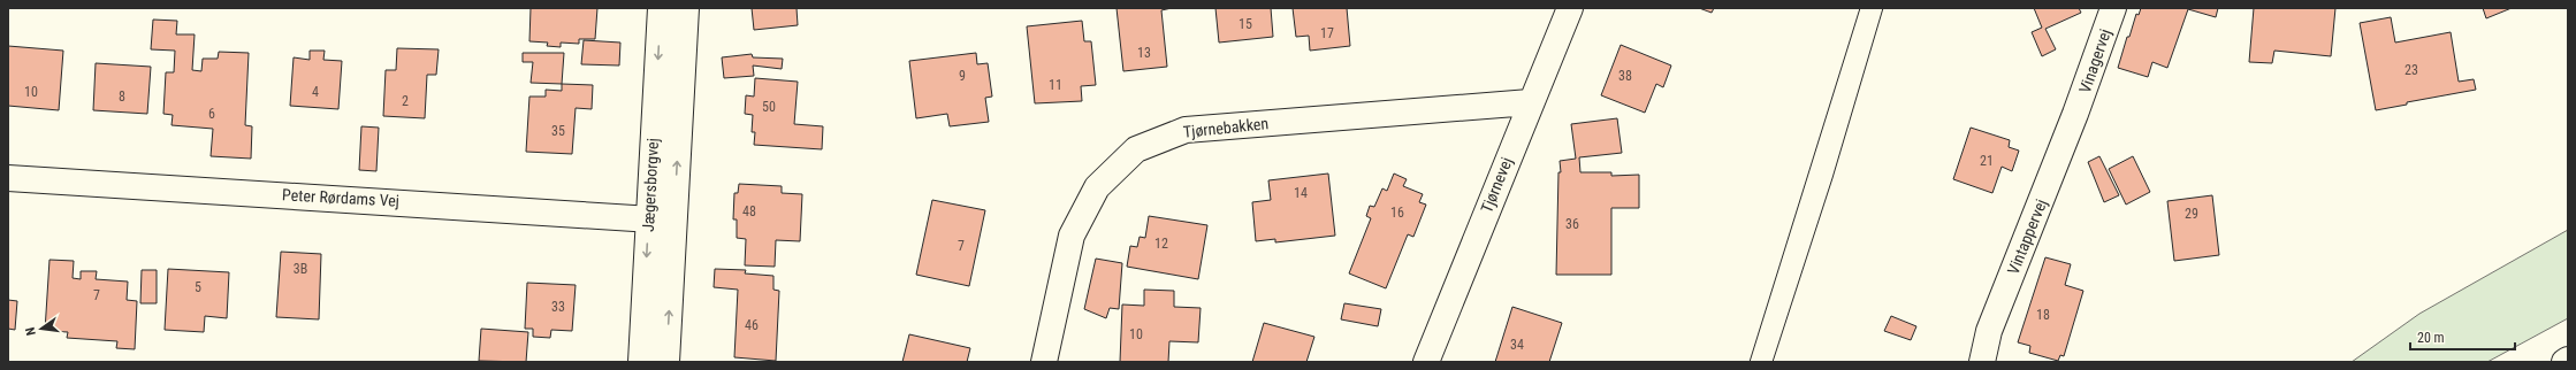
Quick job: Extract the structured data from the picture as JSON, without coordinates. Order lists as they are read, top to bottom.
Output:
{
  "streets": {
    "main road": [
      "Vinagervej",
      "Tjørnebakken",
      "Jægersborgvej",
      "Tjørnevej",
      "Peter Rørdams Vej",
      "Vintappervej"
    ]
  },
  "crossings": [
    ["Vinagervej", "Vintappervej"],
    ["Tjørnebakken", "Tjørnevej"],
    ["Jægersborgvej", "Peter Rørdams Vej"]
  ],
  "house_numbers": [
    "15",
    "17",
    "13",
    "23",
    "9",
    "38",
    "11",
    "10",
    "4",
    "8",
    "2",
    "50",
    "6",
    "35",
    "21",
    "14",
    "48",
    "16",
    "29",
    "36",
    "12",
    "7",
    "3B",
    "5",
    "7",
    "33",
    "18",
    "46",
    "10",
    "34"
  ],
  "scale_bar": "20 m",
  "north": "left"
}
